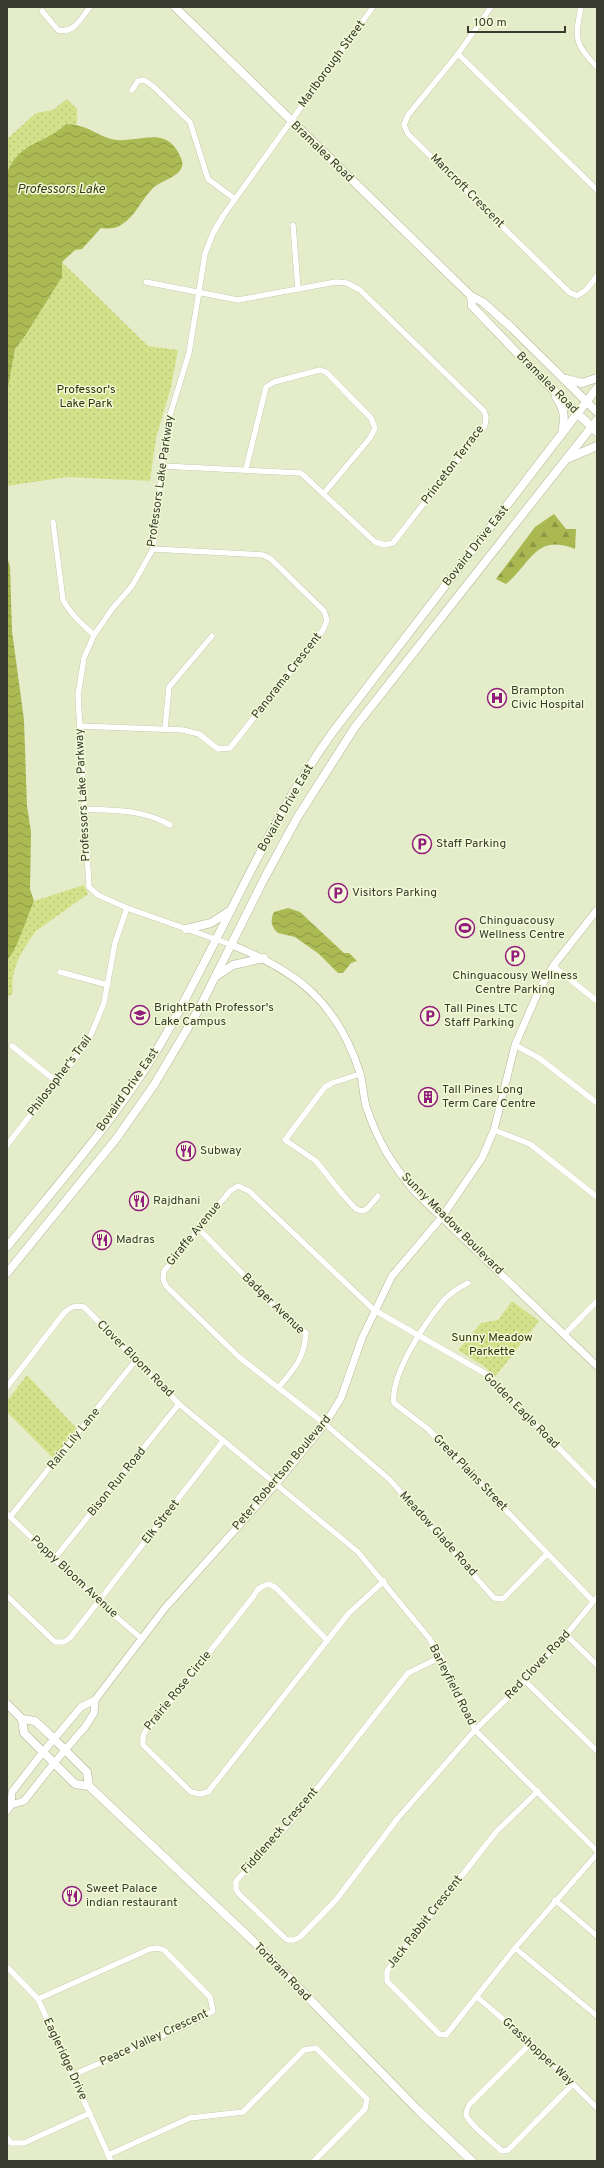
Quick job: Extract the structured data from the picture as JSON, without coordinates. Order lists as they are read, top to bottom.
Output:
{
  "streets": {
    "main road": ["Bramalea Road", "Bovaird Drive East", "Torbram Road"],
    "street": [
      "Marlborough Street",
      "Mancroft Crescent",
      "Princeton Terrace",
      "Professors Lake Parkway",
      "Panorama Crescent",
      "Philosopher's Trail",
      "Sunny Meadow Boulevard",
      "Giraffe Avenue",
      "Badger Avenue",
      "Clover Bloom Road",
      "Golden Eagle Road",
      "Rain Lily Lane",
      "Peter Robertson Boulevard",
      "Great Plains Street",
      "Bison Run Road",
      "Elk Street",
      "Meadow Glade Road",
      "Poppy Bloom Avenue",
      "Red Clover Road",
      "Barleyfield Road",
      "Prairie Rose Circle",
      "Fiddleneck Crescent",
      "Jack Rabbit Crescent",
      "Peace Valley Crescent",
      "Grasshopper Way",
      "Eagleridge Drive"
    ]
  },
  "crossings": [
    ["Marlborough Street", "Bramalea Road"],
    ["Marlborough Street", "Professors Lake Parkway"],
    ["Bramalea Road", "Professors Lake Parkway"],
    ["Bramalea Road", "Bovaird Drive East"],
    ["Princeton Terrace", "Professors Lake Parkway"],
    ["Professors Lake Parkway", "Bovaird Drive East"],
    ["Professors Lake Parkway", "Panorama Crescent"],
    ["Professors Lake Parkway", "Philosopher's Trail"],
    ["Professors Lake Parkway", "Sunny Meadow Boulevard"],
    ["Bovaird Drive East", "Sunny Meadow Boulevard"],
    ["Sunny Meadow Boulevard", "Peter Robertson Boulevard"],
    ["Giraffe Avenue", "Badger Avenue"],
    ["Giraffe Avenue", "Golden Eagle Road"],
    ["Giraffe Avenue", "Peter Robertson Boulevard"],
    ["Giraffe Avenue", "Meadow Glade Road"],
    ["Clover Bloom Road", "Rain Lily Lane"],
    ["Clover Bloom Road", "Peter Robertson Boulevard"],
    ["Clover Bloom Road", "Bison Run Road"],
    ["Clover Bloom Road", "Elk Street"],
    ["Clover Bloom Road", "Barleyfield Road"],
    ["Golden Eagle Road", "Peter Robertson Boulevard"],
    ["Golden Eagle Road", "Great Plains Street"],
    ["Rain Lily Lane", "Poppy Bloom Avenue"],
    ["Peter Robertson Boulevard", "Meadow Glade Road"],
    ["Peter Robertson Boulevard", "Poppy Bloom Avenue"],
    ["Peter Robertson Boulevard", "Barleyfield Road"],
    ["Peter Robertson Boulevard", "Torbram Road"],
    ["Great Plains Street", "Meadow Glade Road"],
    ["Great Plains Street", "Red Clover Road"],
    ["Bison Run Road", "Poppy Bloom Avenue"],
    ["Elk Street", "Poppy Bloom Avenue"],
    ["Red Clover Road", "Barleyfield Road"],
    ["Red Clover Road", "Fiddleneck Crescent"],
    ["Barleyfield Road", "Prairie Rose Circle"],
    ["Barleyfield Road", "Fiddleneck Crescent"],
    ["Barleyfield Road", "Jack Rabbit Crescent"],
    ["Jack Rabbit Crescent", "Grasshopper Way"],
    ["Peace Valley Crescent", "Eagleridge Drive"]
  ],
  "water": ["Professors Lake"],
  "parks": ["Professor's Lake Park", "Sunny Meadow Parkette"],
  "places": {
    "hospital": ["Brampton Civic Hospital"],
    "parking": [
      "Staff Parking",
      "Visitors Parking",
      "Chinguacousy Wellness Centre Parking",
      "Tall Pines LTC Staff Parking"
    ],
    "sports": ["Chinguacousy Wellness Centre"],
    "school or university": ["BrightPath Professor's Lake Campus"],
    "building": ["Tall Pines Long Term Care Centre"],
    "restaurant": [
      "Subway",
      "Rajdhani",
      "Madras",
      "Sweet Palace indian restaurant"
    ]
  },
  "scale_bar": "100 m"
}
